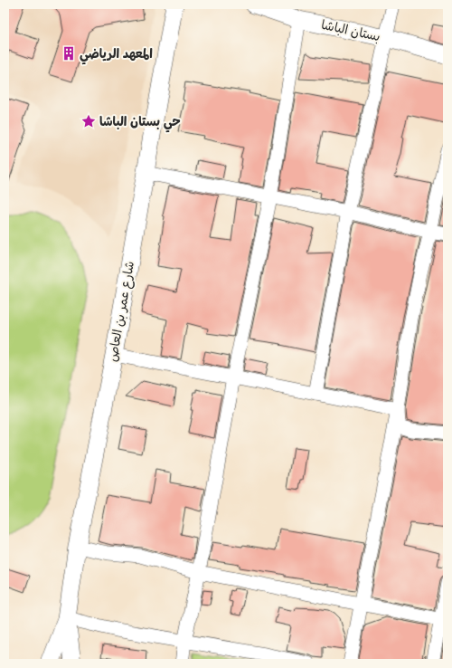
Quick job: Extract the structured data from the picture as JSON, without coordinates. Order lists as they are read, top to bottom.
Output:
{
  "streets": {
    "street": ["بستان الباشا", "شارع عمر بن العاص"]
  },
  "places": {
    "building": ["المعهد الرياضي"],
    "place": ["حي بستان الباشا"]
  }
}
